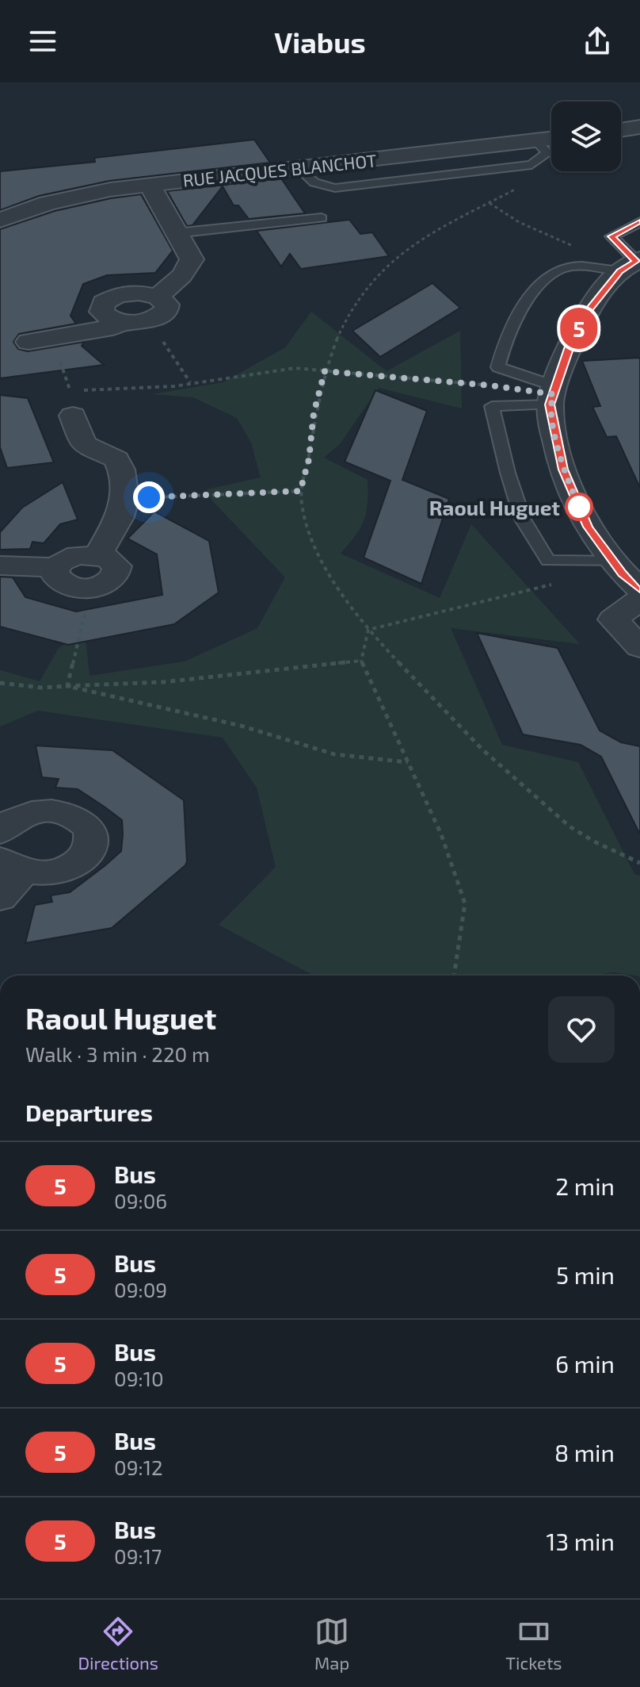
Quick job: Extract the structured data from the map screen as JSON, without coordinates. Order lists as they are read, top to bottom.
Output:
{
  "streets": {
    "street": ["RUE JACQUES BLANCHOT"]
  },
  "places": ["Raoul Huguet"],
  "lines": ["bus line 5"],
  "page": {
    "header": "Viabus",
    "on_map": "5",
    "heading": [
      ["Raoul Huguet", "Walk · 3 min · 220 m"],
      "Departures"
    ],
    "list": [
      {
        "mark": "5",
        "name": "Bus",
        "note": "09:06",
        "value": "2 min"
      },
      {
        "mark": "5",
        "name": "Bus",
        "note": "09:09",
        "value": "5 min"
      },
      {
        "mark": "5",
        "name": "Bus",
        "note": "09:10",
        "value": "6 min"
      },
      {
        "mark": "5",
        "name": "Bus",
        "note": "09:12",
        "value": "8 min"
      },
      {
        "mark": "5",
        "name": "Bus",
        "note": "09:17",
        "value": "13 min"
      }
    ],
    "tabs": ["Directions", "Map", "Tickets"]
  }
}
